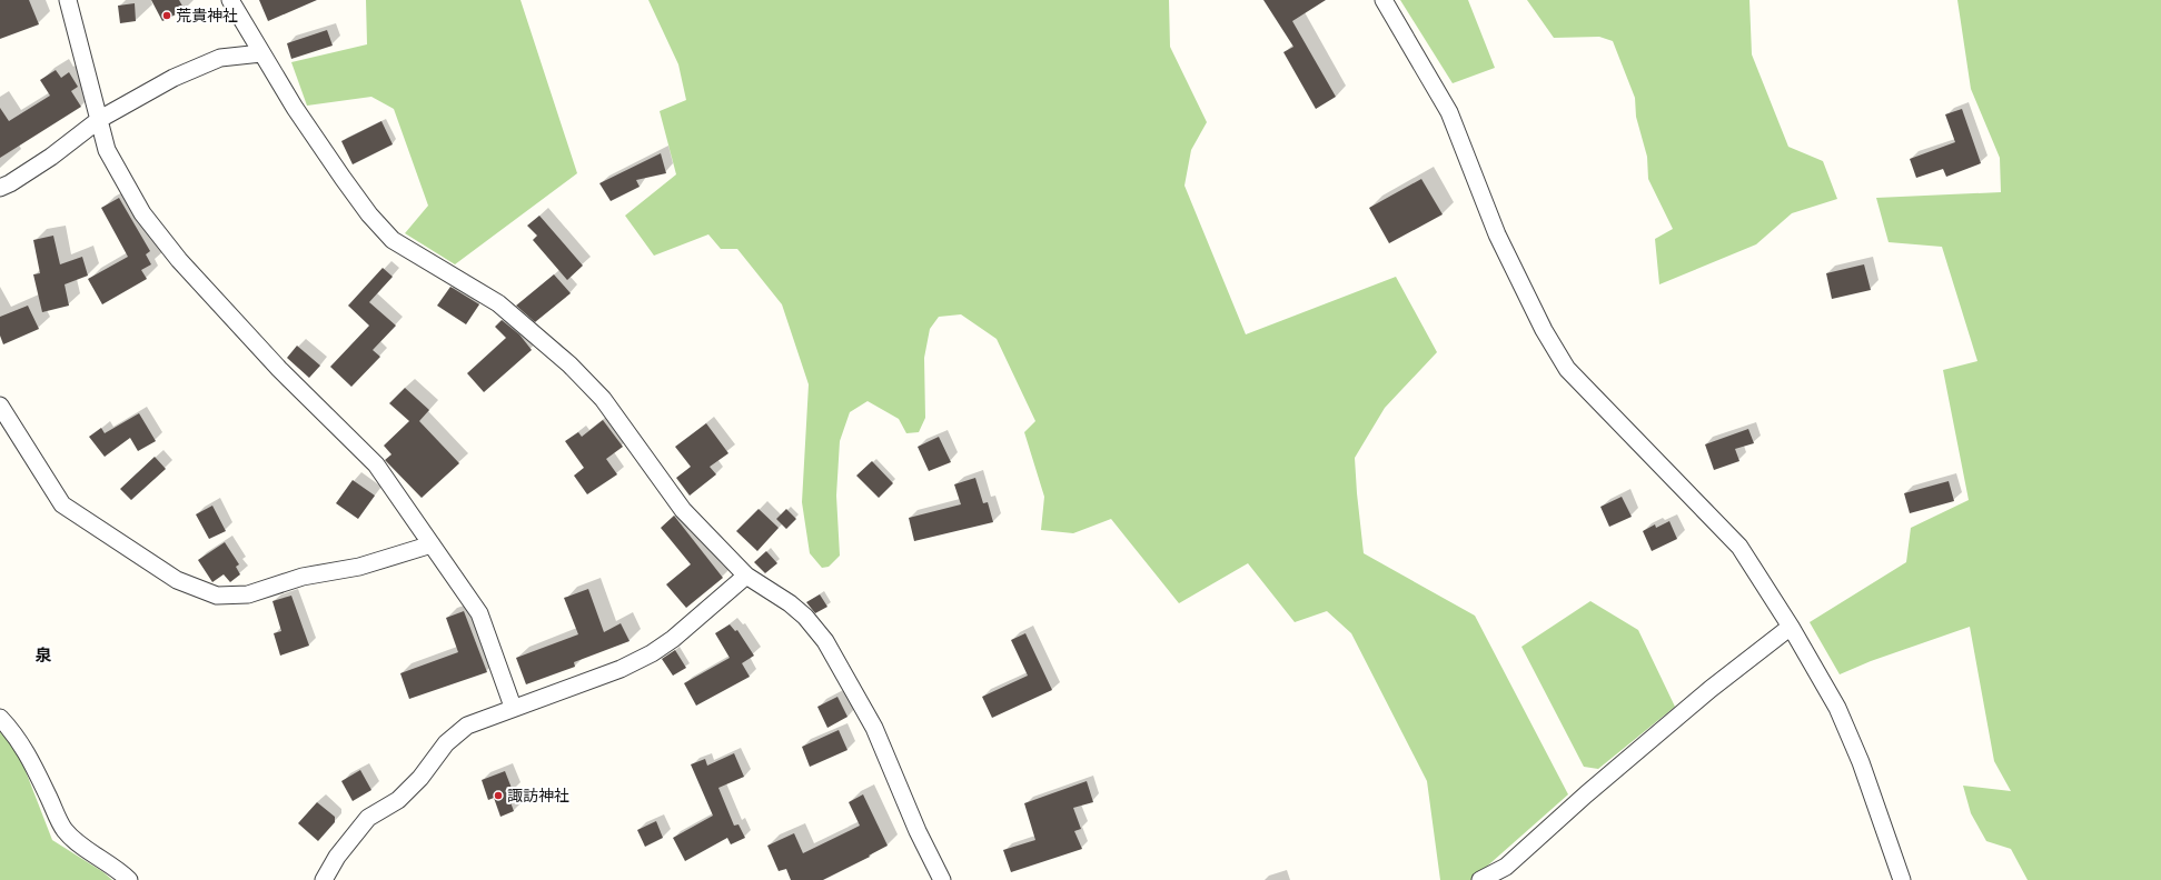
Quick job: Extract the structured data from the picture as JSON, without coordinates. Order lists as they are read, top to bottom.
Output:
{
  "districts": ["泉"],
  "places": ["荒貴神社", "諏訪神社"]
}
